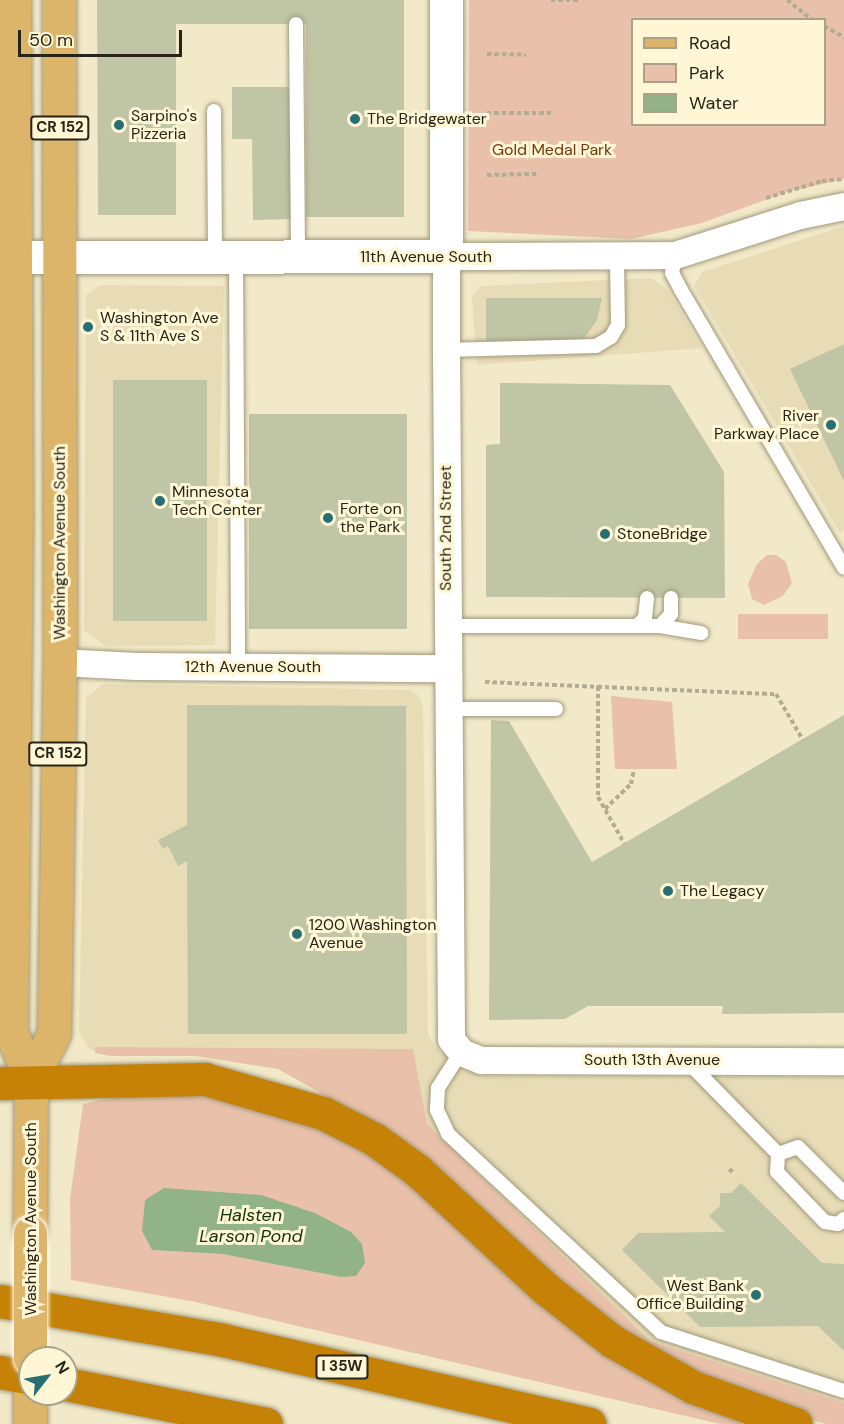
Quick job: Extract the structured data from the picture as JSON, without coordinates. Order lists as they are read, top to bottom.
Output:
{
  "streets": {
    "highway": ["I 35W"],
    "main road": ["CR 152", "Washington Avenue South"],
    "street": [
      "11th Avenue South",
      "South 2nd Street",
      "12th Avenue South",
      "South 13th Avenue"
    ]
  },
  "crossings": [
    ["11th Avenue South", "South 2nd Street"],
    ["11th Avenue South", "Washington Avenue South"],
    ["South 2nd Street", "12th Avenue South"],
    ["South 2nd Street", "South 13th Avenue"],
    ["Washington Avenue South", "12th Avenue South"]
  ],
  "water": ["Halsten Larson Pond"],
  "parks": ["Gold Medal Park"],
  "places": [
    "The Bridgewater",
    "Sarpino's Pizzeria",
    "Washington Ave S & 11th Ave S",
    "River Parkway Place",
    "Minnesota Tech Center",
    "Forte on the Park",
    "StoneBridge",
    "The Legacy",
    "1200 Washington Avenue",
    "West Bank Office Building"
  ],
  "legend": ["Road", "Park", "Water"],
  "scale_bar": "50 m",
  "north": "top right"
}
